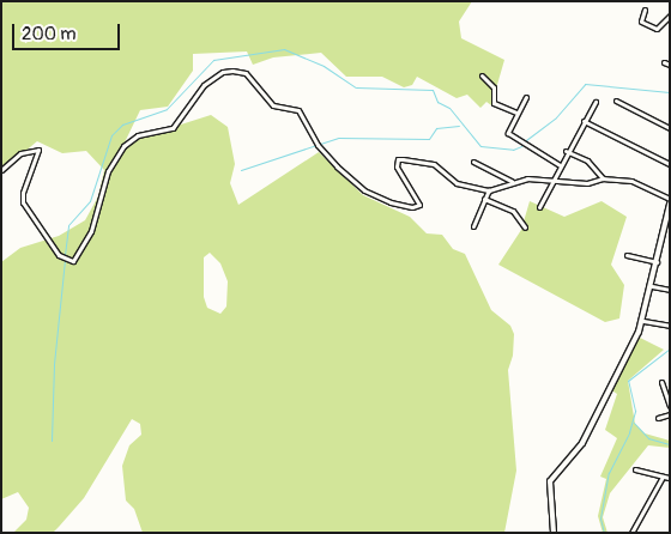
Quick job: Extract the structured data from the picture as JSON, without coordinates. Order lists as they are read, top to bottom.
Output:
{
  "scale_bar": "200 m"
}
